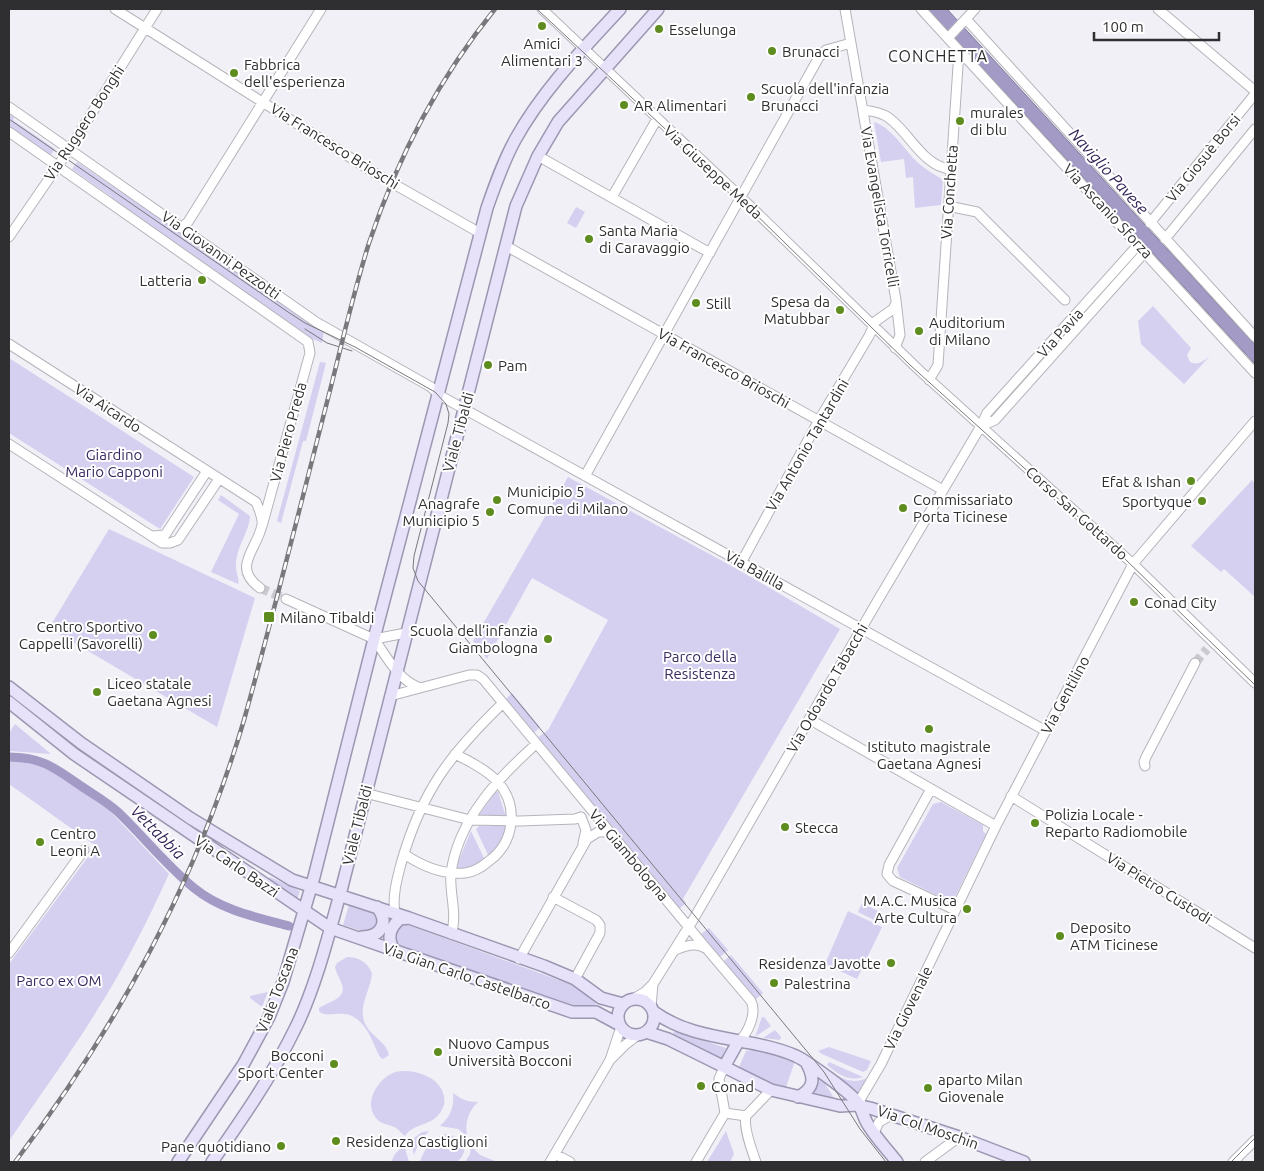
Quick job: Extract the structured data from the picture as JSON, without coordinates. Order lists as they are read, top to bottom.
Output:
{
  "streets": {
    "main road": [
      "Viale Tibaldi",
      "Via Carlo Bazzi",
      "Via Gian Carlo Castelbarco",
      "Viale Toscana",
      "Via Col Moschin"
    ],
    "street": [
      "Via Ruggero Bonghi",
      "Via Francesco Brioschi",
      "Via Giosuè Borsi",
      "Via Giuseppe Meda",
      "Via Conchetta",
      "Via Evangelista Torricelli",
      "Via Ascanio Sforza",
      "Via Giovanni Pezzotti",
      "Via Pavia",
      "Via Aicardo",
      "Via Piero Preda",
      "Via Antonio Tantardini",
      "Corso San Gottardo",
      "Via Balilla",
      "Via Odoardo Tabacchi",
      "Via Gentilino",
      "Via Giambologna",
      "Via Pietro Custodi",
      "Via Giovenale"
    ]
  },
  "crossings": [
    ["Via Ruggero Bonghi", "Via Francesco Brioschi"],
    ["Via Ruggero Bonghi", "Via Giovanni Pezzotti"],
    ["Via Francesco Brioschi", "Viale Tibaldi"],
    ["Via Francesco Brioschi", "Via Antonio Tantardini"],
    ["Via Francesco Brioschi", "Via Odoardo Tabacchi"],
    ["Via Giuseppe Meda", "Via Evangelista Torricelli"],
    ["Via Giuseppe Meda", "Viale Tibaldi"],
    ["Via Giuseppe Meda", "Via Antonio Tantardini"],
    ["Via Giuseppe Meda", "Corso San Gottardo"],
    ["Via Conchetta", "Via Evangelista Torricelli"],
    ["Via Conchetta", "Via Ascanio Sforza"],
    ["Via Conchetta", "Corso San Gottardo"],
    ["Via Evangelista Torricelli", "Via Antonio Tantardini"],
    ["Via Evangelista Torricelli", "Corso San Gottardo"],
    ["Via Ascanio Sforza", "Via Pavia"],
    ["Via Giovanni Pezzotti", "Via Piero Preda"],
    ["Via Giovanni Pezzotti", "Viale Tibaldi"],
    ["Via Giovanni Pezzotti", "Via Balilla"],
    ["Via Pavia", "Corso San Gottardo"],
    ["Via Pavia", "Via Odoardo Tabacchi"],
    ["Viale Tibaldi", "Via Balilla"],
    ["Viale Tibaldi", "Via Carlo Bazzi"],
    ["Viale Tibaldi", "Viale Toscana"],
    ["Via Antonio Tantardini", "Via Balilla"],
    ["Corso San Gottardo", "Via Odoardo Tabacchi"],
    ["Corso San Gottardo", "Via Gentilino"],
    ["Via Balilla", "Via Odoardo Tabacchi"],
    ["Via Balilla", "Via Gentilino"],
    ["Via Odoardo Tabacchi", "Via Giambologna"],
    ["Via Odoardo Tabacchi", "Via Gian Carlo Castelbarco"],
    ["Via Gentilino", "Via Pietro Custodi"],
    ["Via Gentilino", "Via Giovenale"],
    ["Via Carlo Bazzi", "Via Gian Carlo Castelbarco"],
    ["Via Carlo Bazzi", "Viale Toscana"],
    ["Via Gian Carlo Castelbarco", "Viale Toscana"],
    ["Via Giovenale", "Via Col Moschin"]
  ],
  "districts": ["CONCHETTA"],
  "water": ["Naviglio Pavese", "Vettabbia"],
  "parks": ["Giardino Mario Capponi", "Parco della Resistenza", "Parco ex OM"],
  "places": {
    "other": [
      "Amici Alimentari 3",
      "Esselunga",
      "Brunacci",
      "Fabbrica dell'esperienza",
      "Scuola dell'infanzia Brunacci",
      "AR Alimentari",
      "murales di blu",
      "Santa Maria di Caravaggio",
      "Latteria",
      "Still",
      "Spesa da Matubbar",
      "Auditorium di Milano",
      "Pam",
      "Efat & Ishan",
      "Municipio 5 Comune di Milano",
      "Sportyque",
      "Commissariato Porta Ticinese",
      "Anagrafe Municipio 5",
      "Conad City",
      "Centro Sportivo Cappelli (Savorelli)",
      "Scuola dell’infanzia Giambologna",
      "Liceo statale Gaetana Agnesi",
      "Istituto magistrale Gaetana Agnesi",
      "Polizia Locale - Reparto Radiomobile",
      "Stecca",
      "Centro Leoni A",
      "M.A.C. Musica Arte Cultura",
      "Deposito ATM Ticinese",
      "Residenza Javotte",
      "Palestrina",
      "Nuovo Campus Università Bocconi",
      "Bocconi Sport Center",
      "Conad",
      "aparto Milan Giovenale",
      "Residenza Castiglioni",
      "Pane quotidiano"
    ],
    "transit": ["Milano Tibaldi"]
  },
  "scale_bar": "100 m"
}
